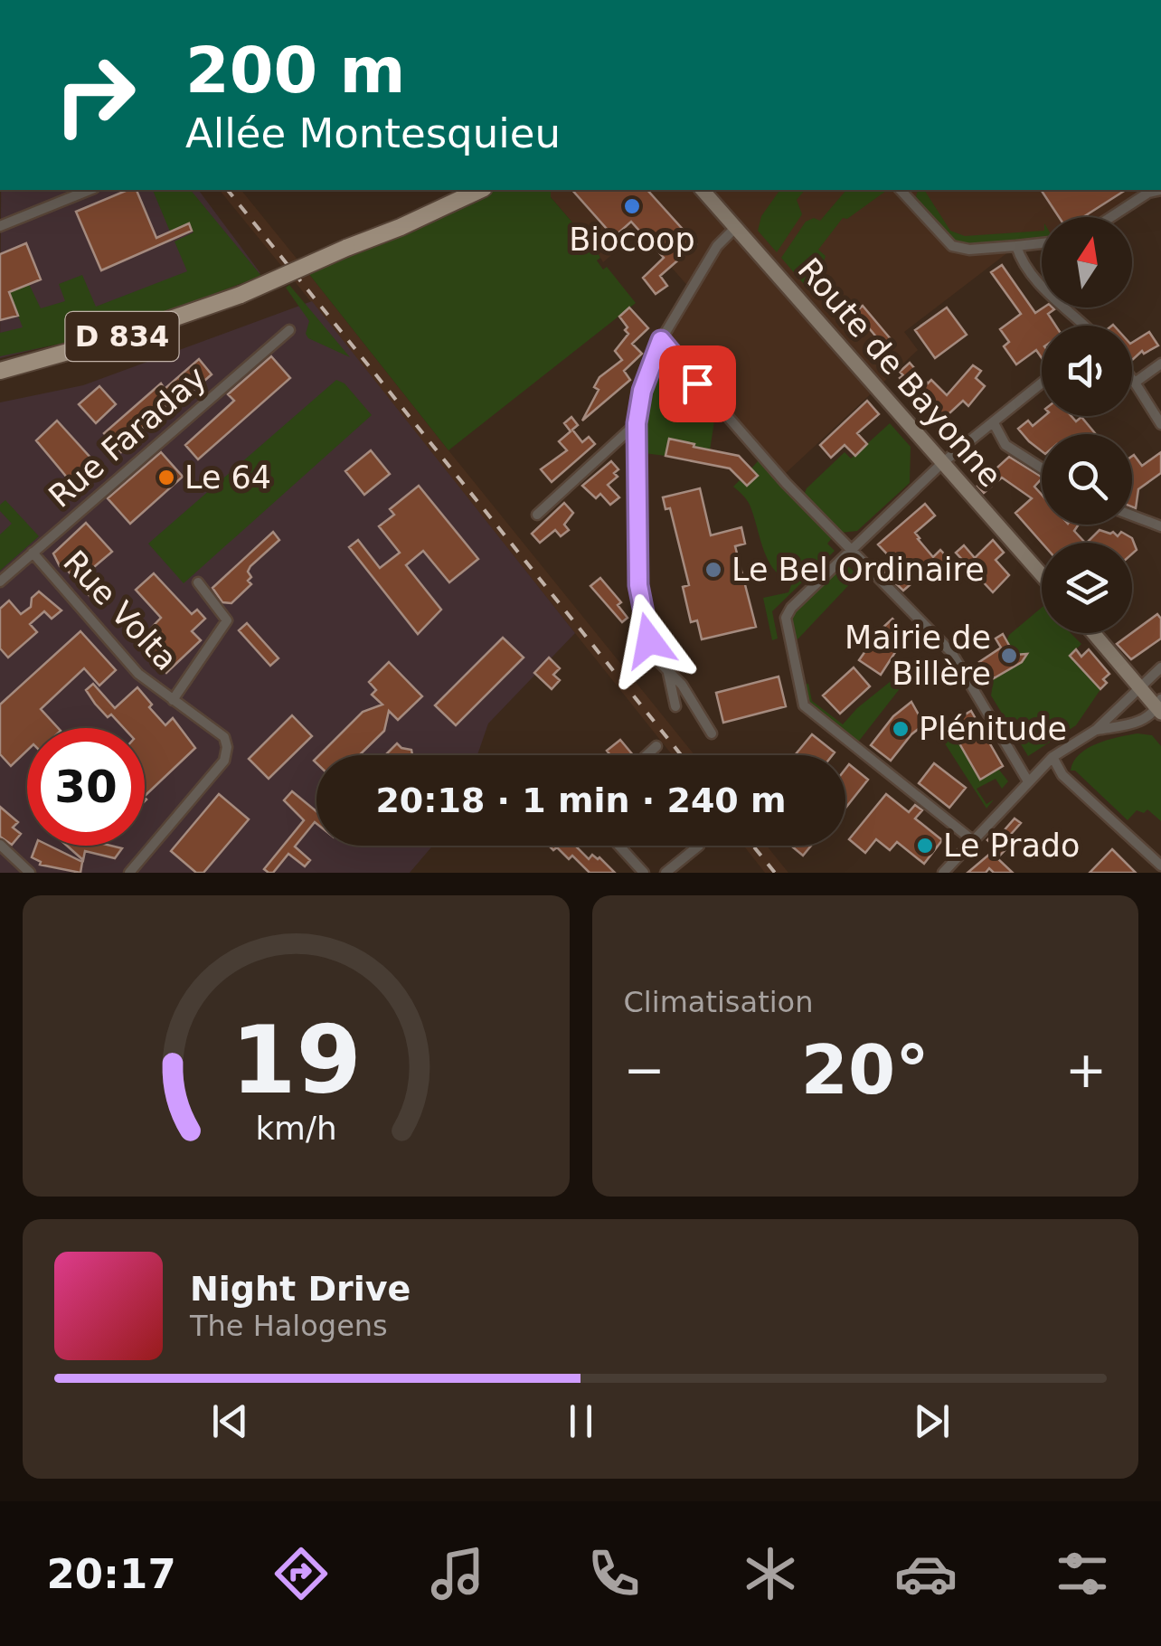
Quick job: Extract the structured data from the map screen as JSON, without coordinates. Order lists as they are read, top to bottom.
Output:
{
  "streets": {
    "main road": ["D 834", "Route de Bayonne"],
    "street": ["Rue Faraday", "Rue Volta"]
  },
  "crossings": [
    ["Rue Faraday", "Rue Volta"]
  ],
  "places": [
    "Biocoop",
    "Le 64",
    "Le Bel Ordinaire",
    "Mairie de Billère",
    "Plénitude",
    "Le Prado"
  ],
  "north": "top",
  "page": {
    "turn": ["200 m", "Allée Montesquieu"],
    "limit": "30",
    "trip": "20:18 · 1 min · 240 m",
    "tile": "Climatisation",
    "heat": ["−", "20°", "+"],
    "song": ["Night Drive", "The Halogens"],
    "tabs": "20:17",
    "gauge": ["19", "km/h"]
  }
}
